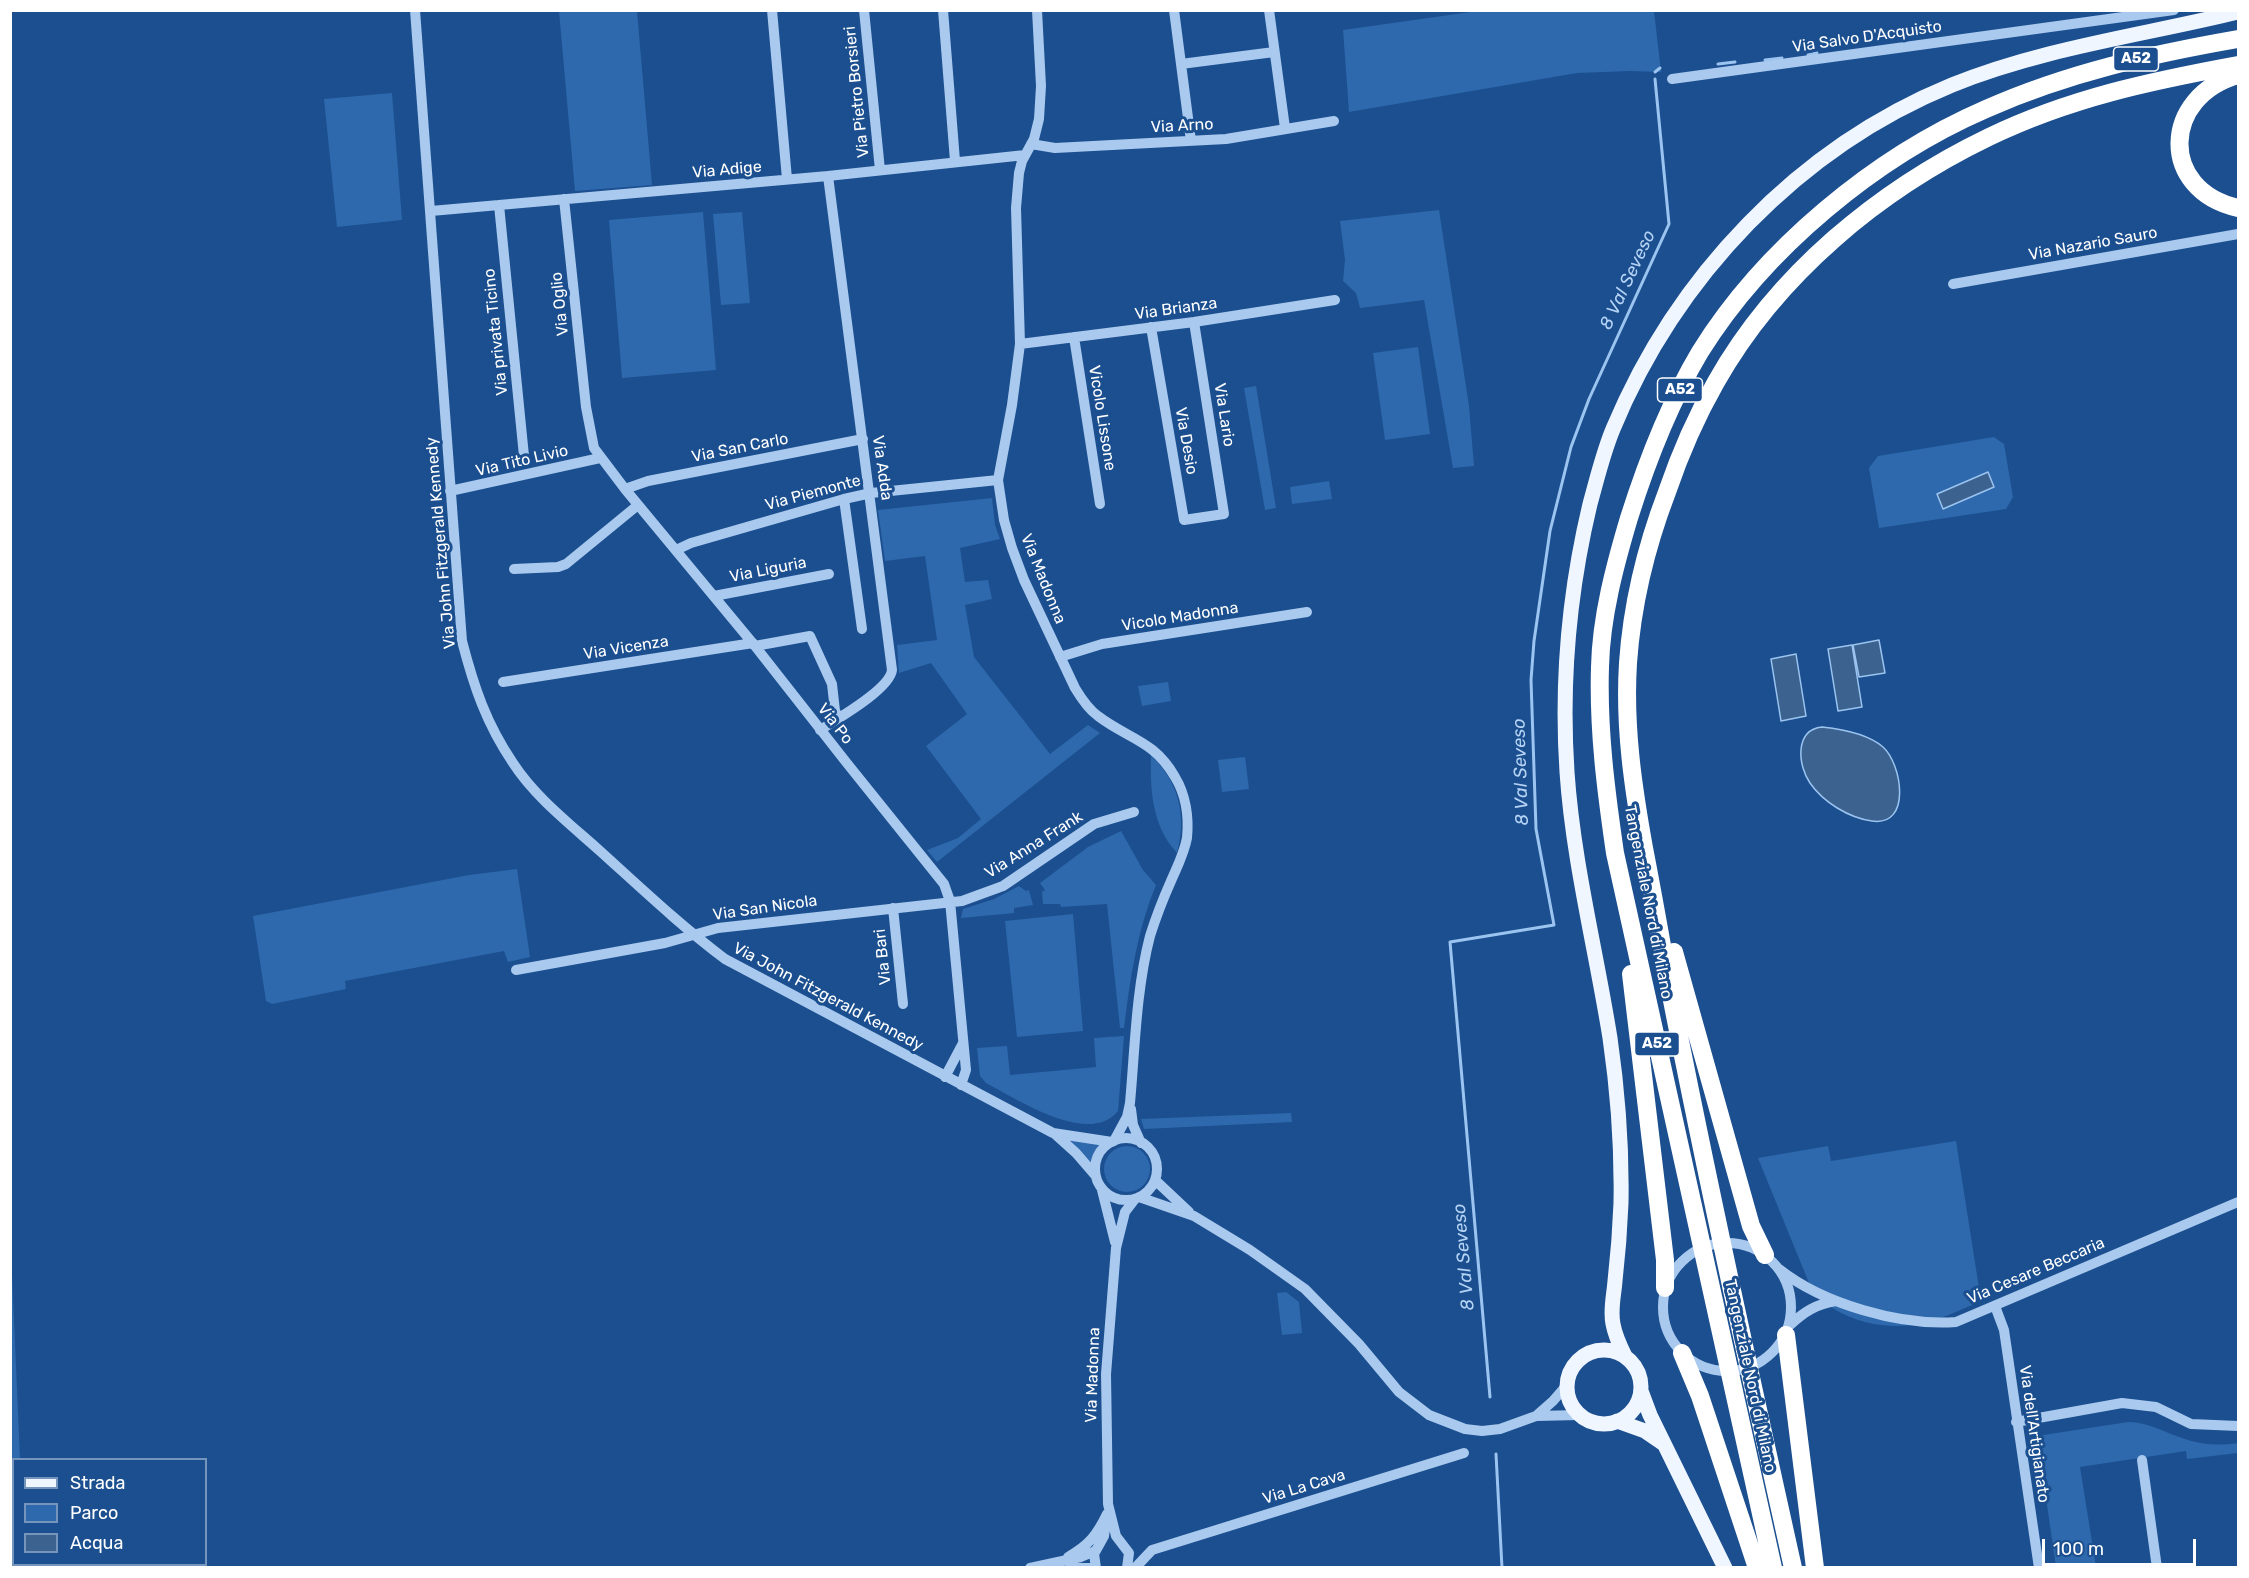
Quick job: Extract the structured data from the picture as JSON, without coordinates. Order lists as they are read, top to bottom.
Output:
{
  "streets": {
    "highway": ["A52", "Tangenziale Nord di Milano"],
    "street": [
      "Via Salvo D'Acquisto",
      "Via Pietro Borsieri",
      "Via Arno",
      "Via Adige",
      "Via Nazario Sauro",
      "Via Oglio",
      "Via Brianza",
      "Via privata Ticino",
      "Via Lario",
      "Vicolo Lissone",
      "Via Desio",
      "Via San Carlo",
      "Via Tito Livio",
      "Via Adda",
      "Via Piemonte",
      "Via John Fitzgerald Kennedy",
      "Via Liguria",
      "Via Madonna",
      "Vicolo Madonna",
      "Via Vicenza",
      "Via Po",
      "Via Anna Frank",
      "Via San Nicola",
      "Via Bari",
      "Via Cesare Beccaria",
      "Via dell'Artigianato",
      "Via La Cava"
    ]
  },
  "crossings": [
    ["Via Pietro Borsieri", "Via Adige"],
    ["Via Arno", "Via Madonna"],
    ["Via Adige", "Via Oglio"],
    ["Via Adige", "Via privata Ticino"],
    ["Via Adige", "Via Adda"],
    ["Via Adige", "Via John Fitzgerald Kennedy"],
    ["Via Adige", "Via Madonna"],
    ["Via Oglio", "Via Tito Livio"],
    ["Via Oglio", "Via Po"],
    ["Via Brianza", "Via Lario"],
    ["Via Brianza", "Vicolo Lissone"],
    ["Via Brianza", "Via Desio"],
    ["Via Brianza", "Via Madonna"],
    ["Via Lario", "Via Desio"],
    ["Via San Carlo", "Via Adda"],
    ["Via San Carlo", "Via Po"],
    ["Via Tito Livio", "Via John Fitzgerald Kennedy"],
    ["Via Tito Livio", "Via Po"],
    ["Via Adda", "Via Piemonte"],
    ["Via Adda", "Via Vicenza"],
    ["Via Adda", "Via Po"],
    ["Via Piemonte", "Via Madonna"],
    ["Via Piemonte", "Via Po"],
    ["Via John Fitzgerald Kennedy", "Via Madonna"],
    ["Via John Fitzgerald Kennedy", "Via Po"],
    ["Via John Fitzgerald Kennedy", "Via San Nicola"],
    ["Via Liguria", "Via Po"],
    ["Via Madonna", "Vicolo Madonna"],
    ["Via Vicenza", "Via Po"],
    ["Via Po", "Via Anna Frank"],
    ["Via Po", "Via San Nicola"],
    ["Via Anna Frank", "Via San Nicola"],
    ["Via San Nicola", "Via Bari"],
    ["Via Cesare Beccaria", "Via dell'Artigianato"]
  ],
  "water": ["8 Val Seveso"],
  "legend": ["Strada", "Parco", "Acqua"],
  "scale_bar": "100 m"
}
